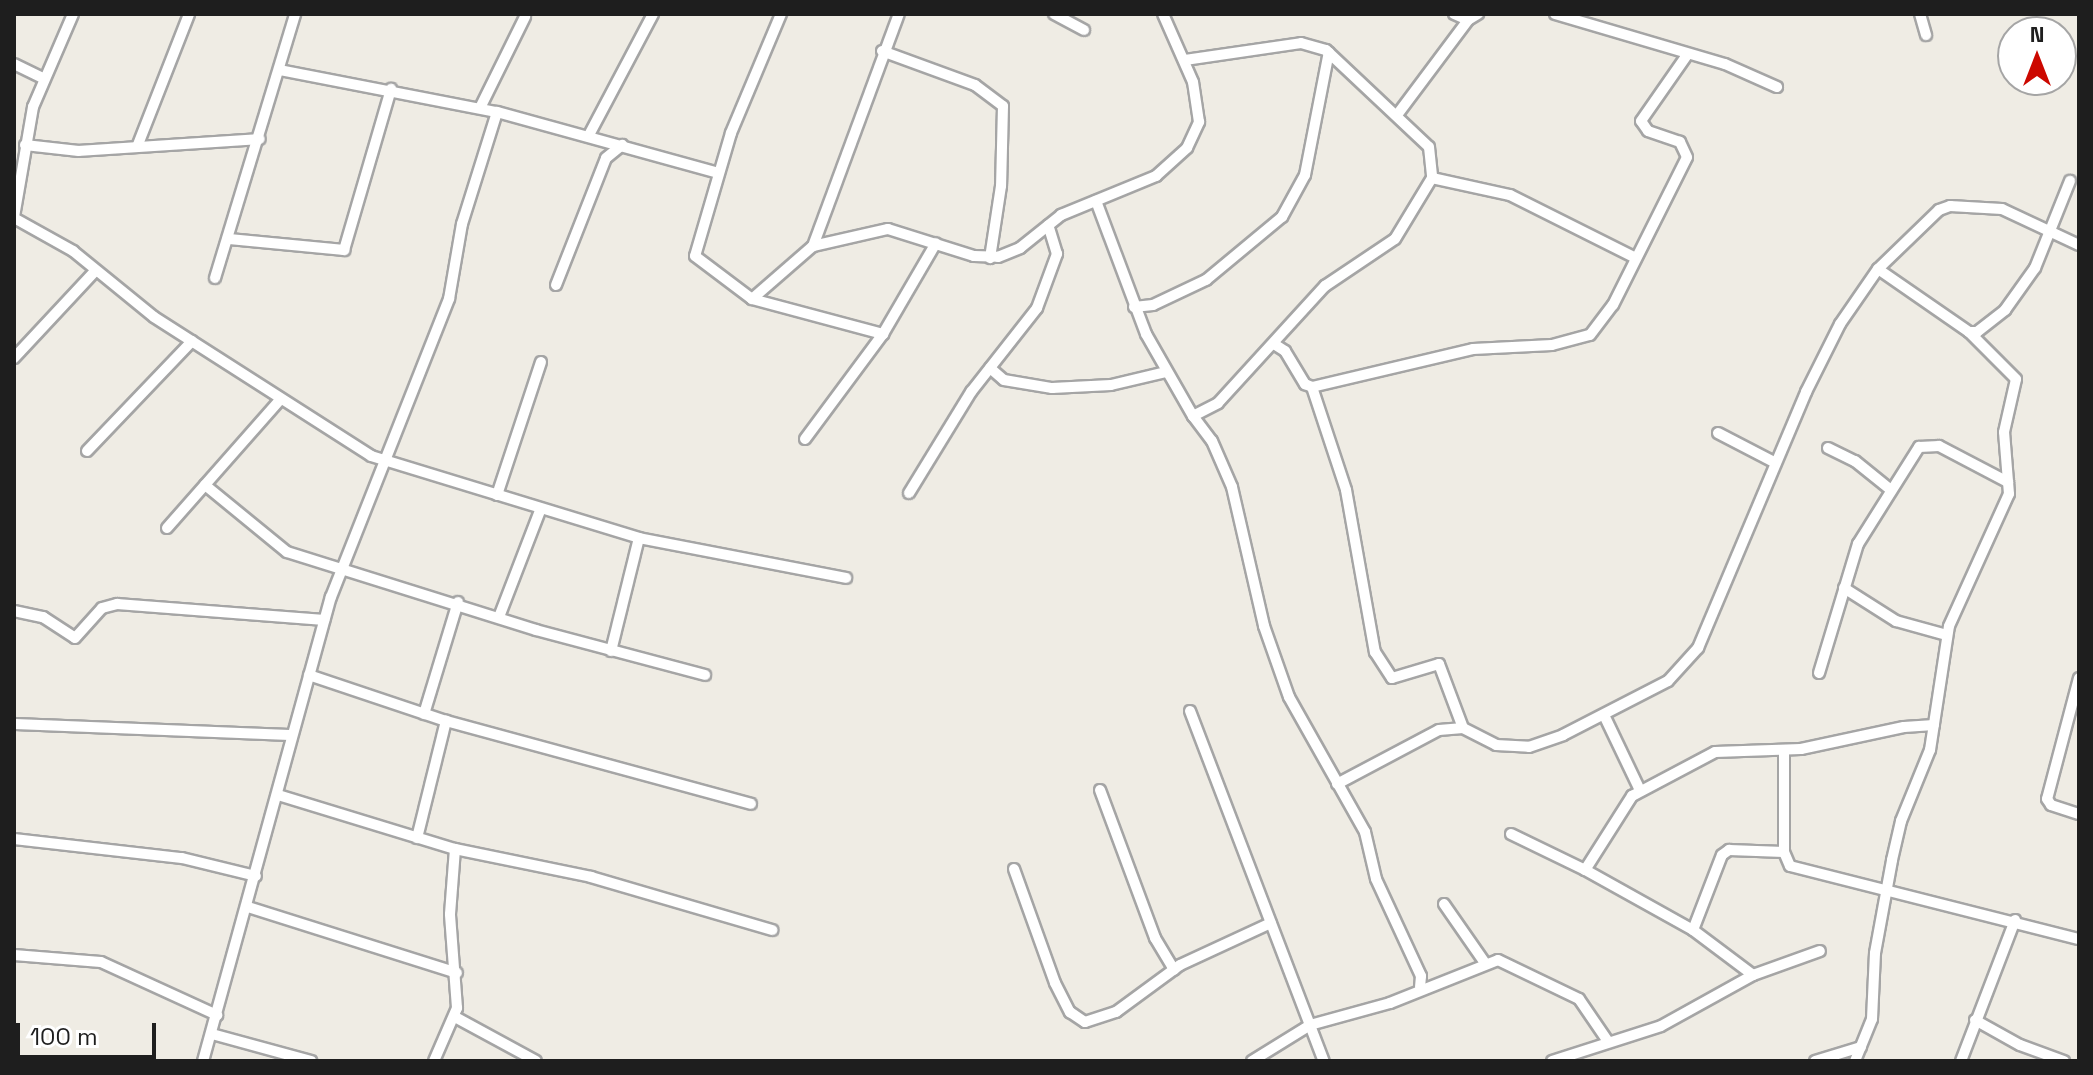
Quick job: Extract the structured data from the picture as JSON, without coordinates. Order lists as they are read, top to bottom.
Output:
{
  "scale_bar": "100 m",
  "north": "top"
}
